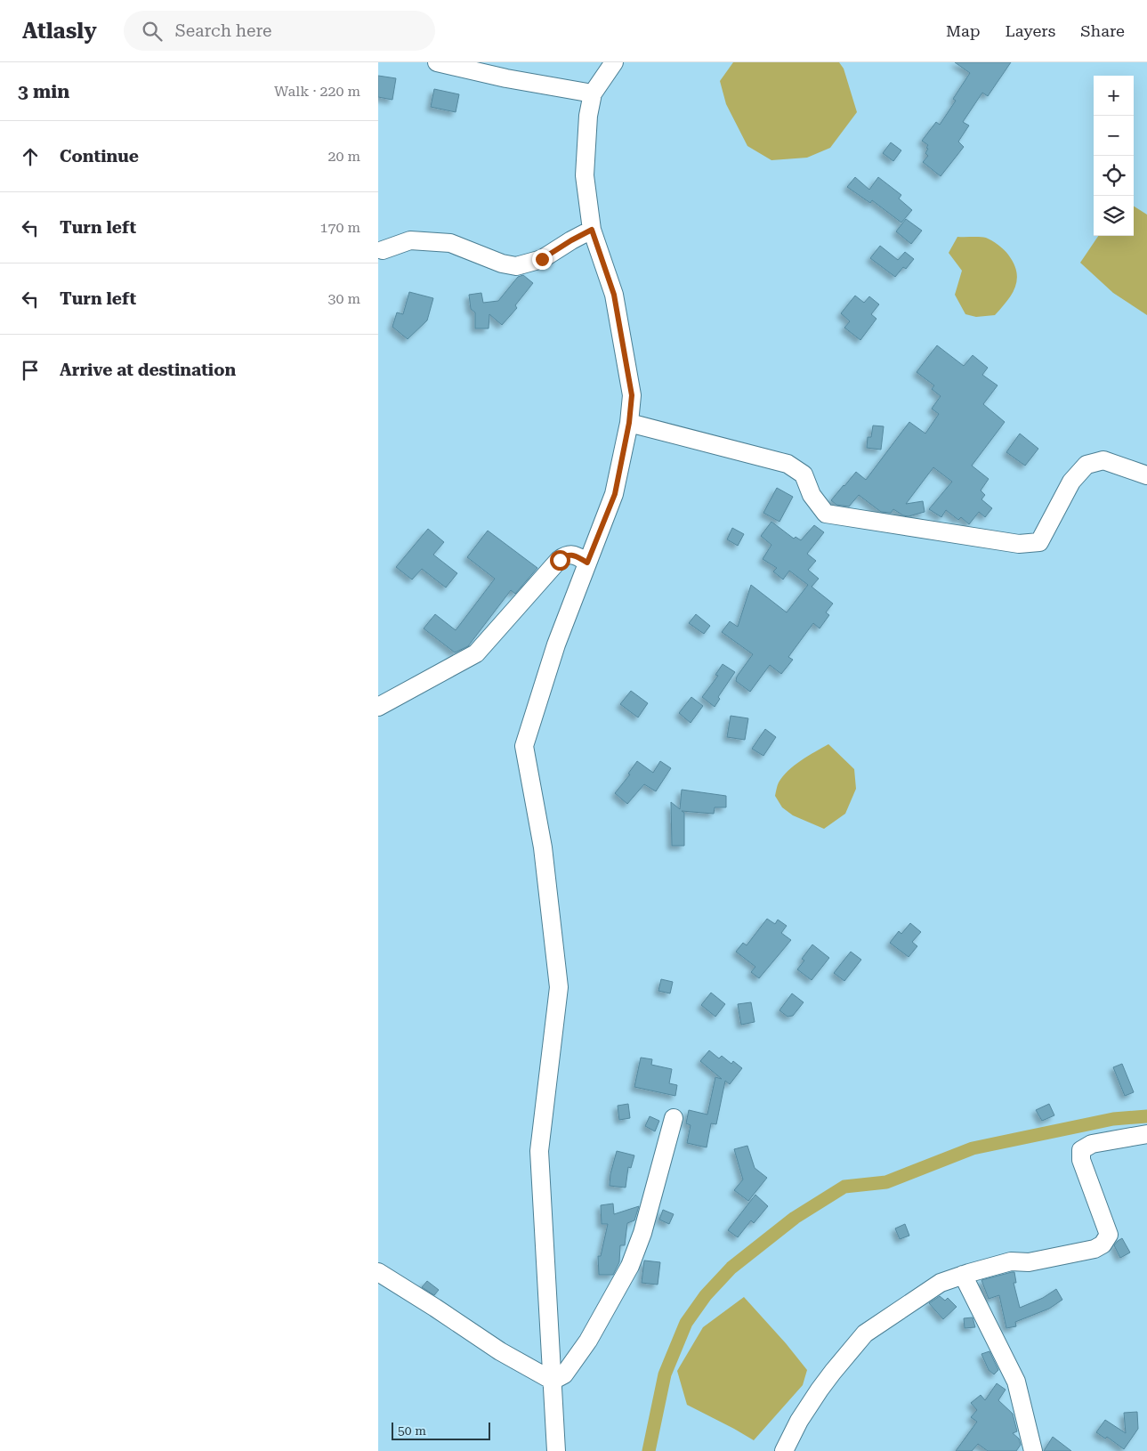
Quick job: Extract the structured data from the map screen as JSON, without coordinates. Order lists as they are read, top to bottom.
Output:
{
  "scale_bar": "50 m",
  "page": {
    "header": "Atlasly",
    "search": "Search here",
    "nav": ["Map", "Layers", "Share"],
    "heading": ["3 min", "Walk · 220 m"],
    "map_buttons": ["+", "−"],
    "list": [
      ["Continue", "20 m"],
      ["Turn left", "170 m"],
      ["Turn left", "30 m"],
      "Arrive at destination"
    ],
    "scale": "50 m"
  }
}
